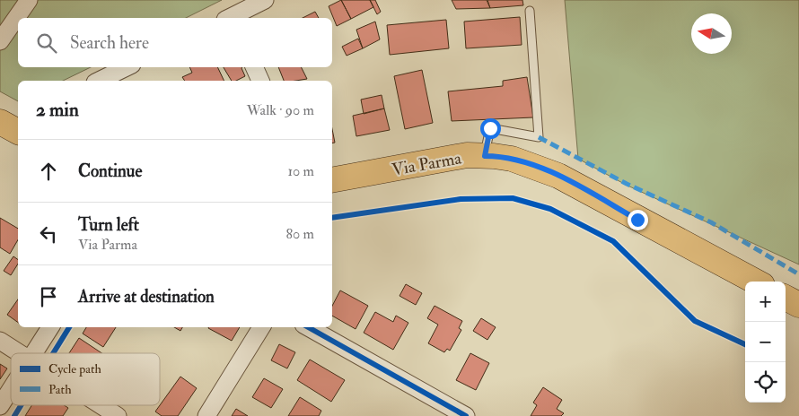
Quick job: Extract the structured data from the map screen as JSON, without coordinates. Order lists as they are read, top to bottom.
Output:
{
  "streets": {
    "main road": ["Via Parma"]
  },
  "legend": ["Cycle path", "Path"],
  "north": "left",
  "page": {
    "search": "Search here",
    "heading": ["2 min", "Walk · 90 m"],
    "list": [
      ["Continue", "10 m"],
      ["Turn left", "Via Parma", "80 m"],
      "Arrive at destination"
    ],
    "map_buttons": ["+", "−"]
  }
}
